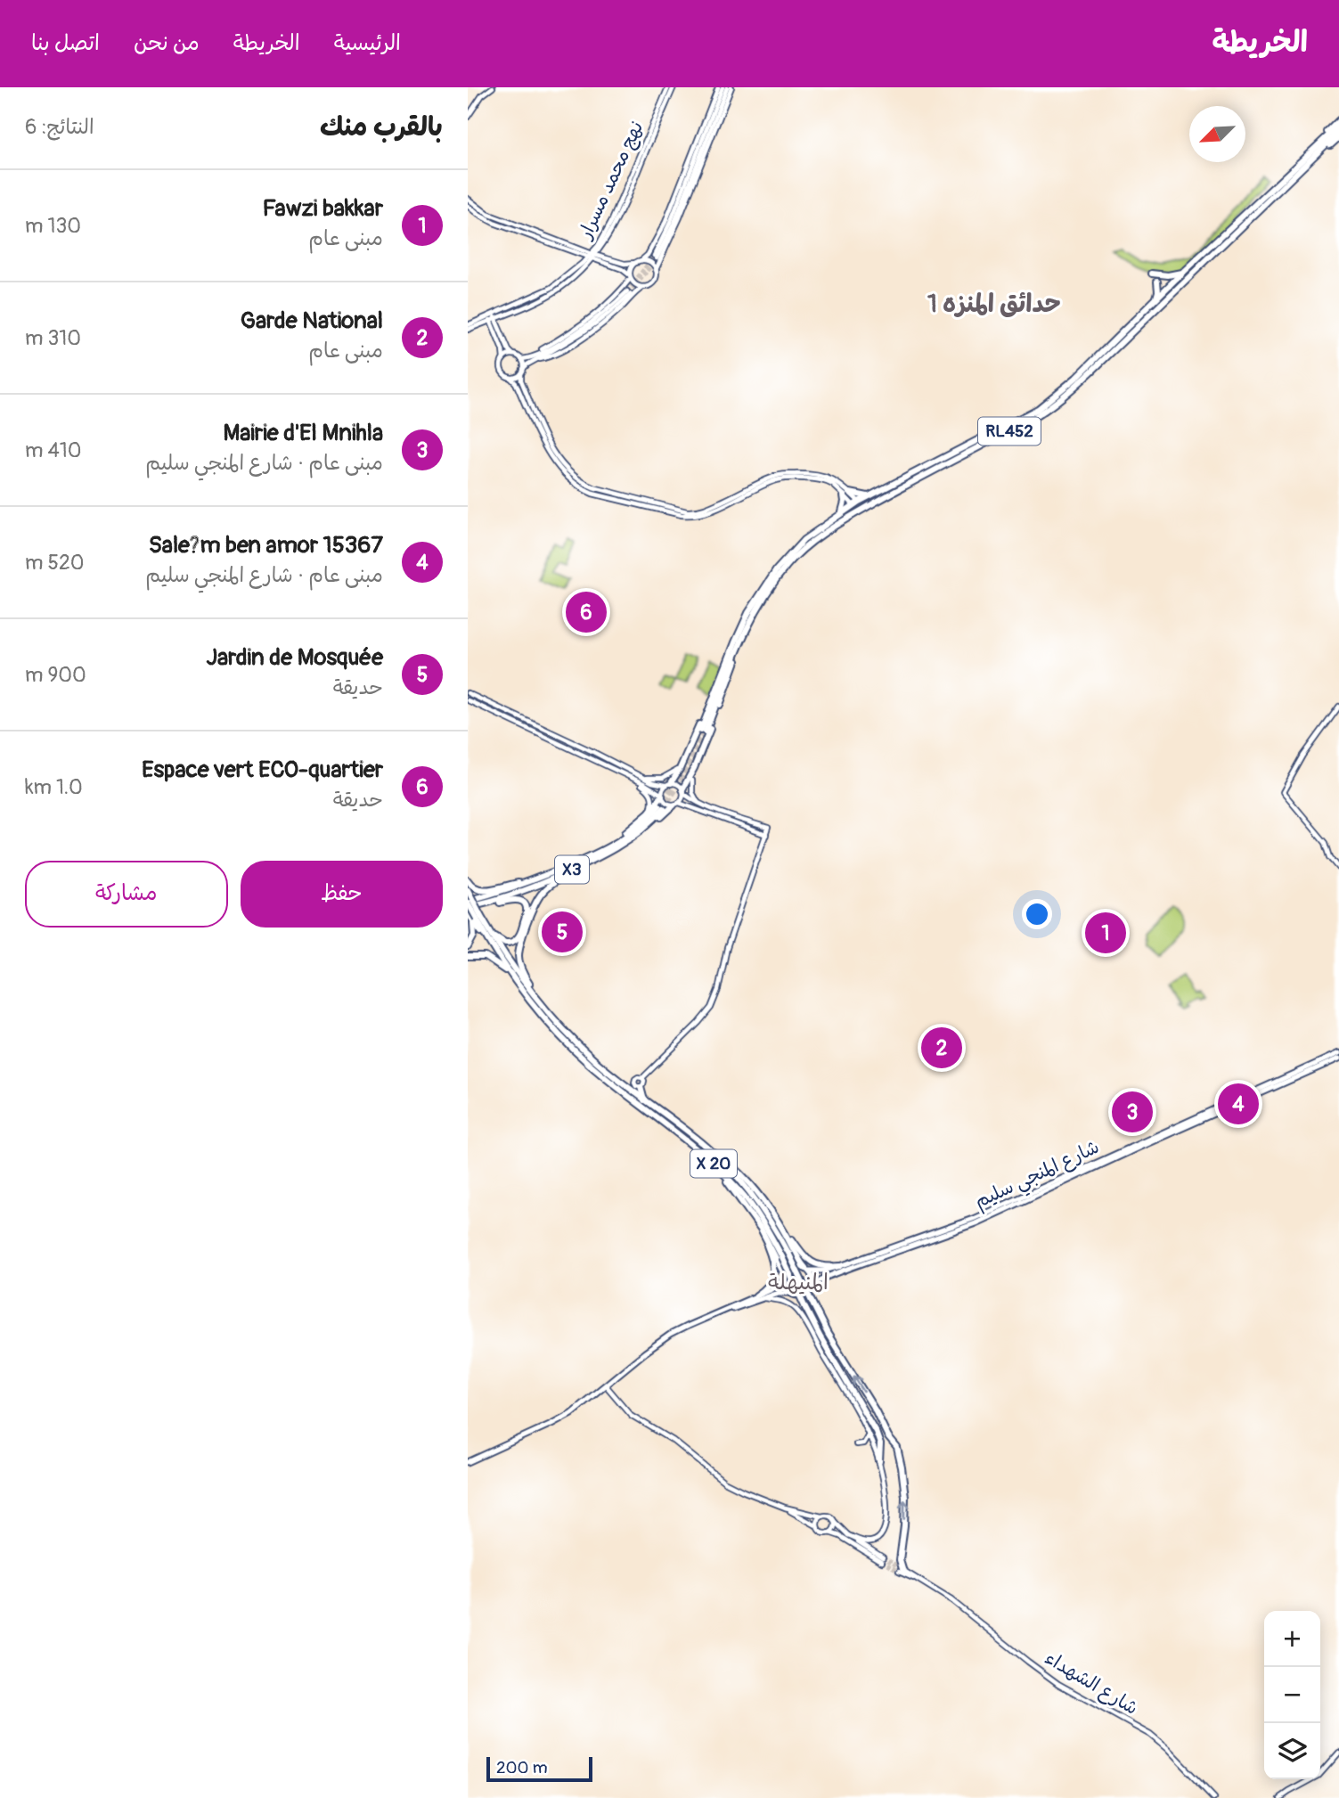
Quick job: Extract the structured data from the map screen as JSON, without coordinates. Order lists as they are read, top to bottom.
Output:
{
  "streets": {
    "highway": ["RL452", "X3", "X 20"],
    "main road": ["شارع المنجي سليم"],
    "street": ["نهج محمد مسرار", "شارع الشهداء"]
  },
  "crossings": [
    ["X3", "X 20"],
    ["X 20", "شارع المنجي سليم"],
    ["X 20", "شارع الشهداء"]
  ],
  "districts": ["حدائق المنزه 1", "المنيهلة"],
  "scale_bar": "200 m",
  "north": "bottom left",
  "page": {
    "header": "الخريطة",
    "nav": [
      "الرئيسية",
      "الخريطة",
      "من نحن",
      "اتصل بنا"
    ],
    "heading": ["بالقرب منك", "النتائج: 6"],
    "list": [
      {
        "mark": "1",
        "name": "Fawzi bakkar",
        "note": "مبنى عام",
        "value": "130 m"
      },
      {
        "mark": "2",
        "name": "Garde National",
        "note": "مبنى عام",
        "value": "310 m"
      },
      {
        "mark": "3",
        "name": "Mairie d'El Mnihla",
        "note": "مبنى عام · شارع المنجي سليم",
        "value": "410 m"
      },
      {
        "mark": "4",
        "name": "Sale?m ben amor 15367",
        "note": "مبنى عام · شارع المنجي سليم",
        "value": "520 m"
      },
      {
        "mark": "5",
        "name": "Jardin de Mosquée",
        "note": "حديقة",
        "value": "900 m"
      },
      {
        "mark": "6",
        "name": "Espace vert ECO-quartier",
        "note": "حديقة",
        "value": "1.0 km"
      }
    ],
    "pins": [
      "6",
      "5",
      "1",
      "2",
      "4",
      "3"
    ],
    "buttons": ["حفظ", "مشاركة"],
    "map_buttons": ["+", "−"],
    "scale": "200 m"
  }
}
